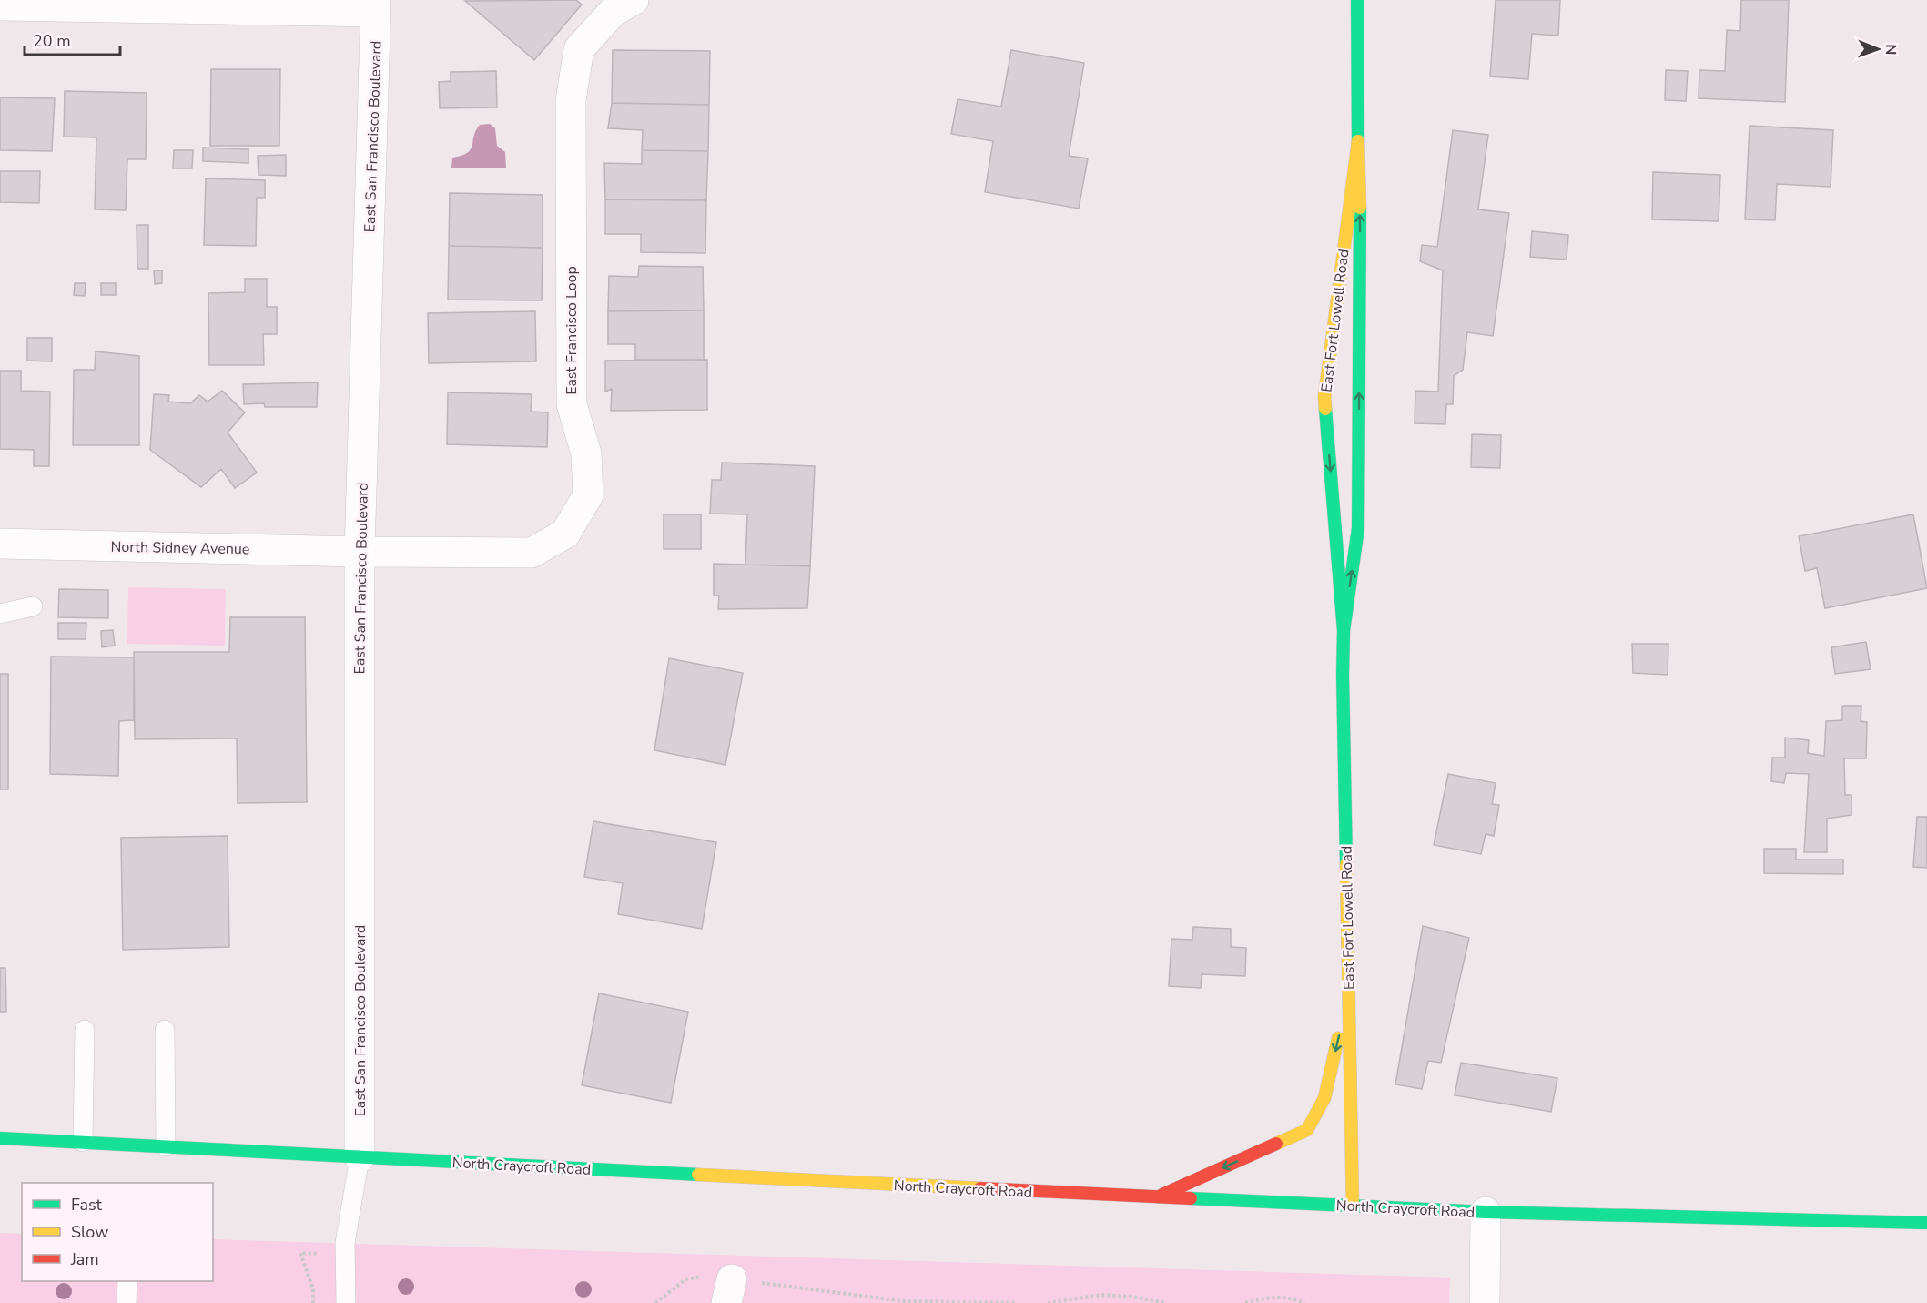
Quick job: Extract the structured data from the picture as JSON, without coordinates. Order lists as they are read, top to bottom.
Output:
{
  "streets": {
    "street": [
      "East San Francisco Boulevard",
      "East Fort Lowell Road",
      "East Francisco Loop",
      "North Sidney Avenue",
      "North Craycroft Road"
    ]
  },
  "crossings": [
    ["East San Francisco Boulevard", "East Francisco Loop"],
    ["East San Francisco Boulevard", "North Sidney Avenue"],
    ["East San Francisco Boulevard", "North Craycroft Road"],
    ["East Fort Lowell Road", "North Craycroft Road"],
    ["East Francisco Loop", "North Sidney Avenue"]
  ],
  "legend": ["Fast", "Slow", "Jam"],
  "scale_bar": "20 m",
  "north": "right"
}
